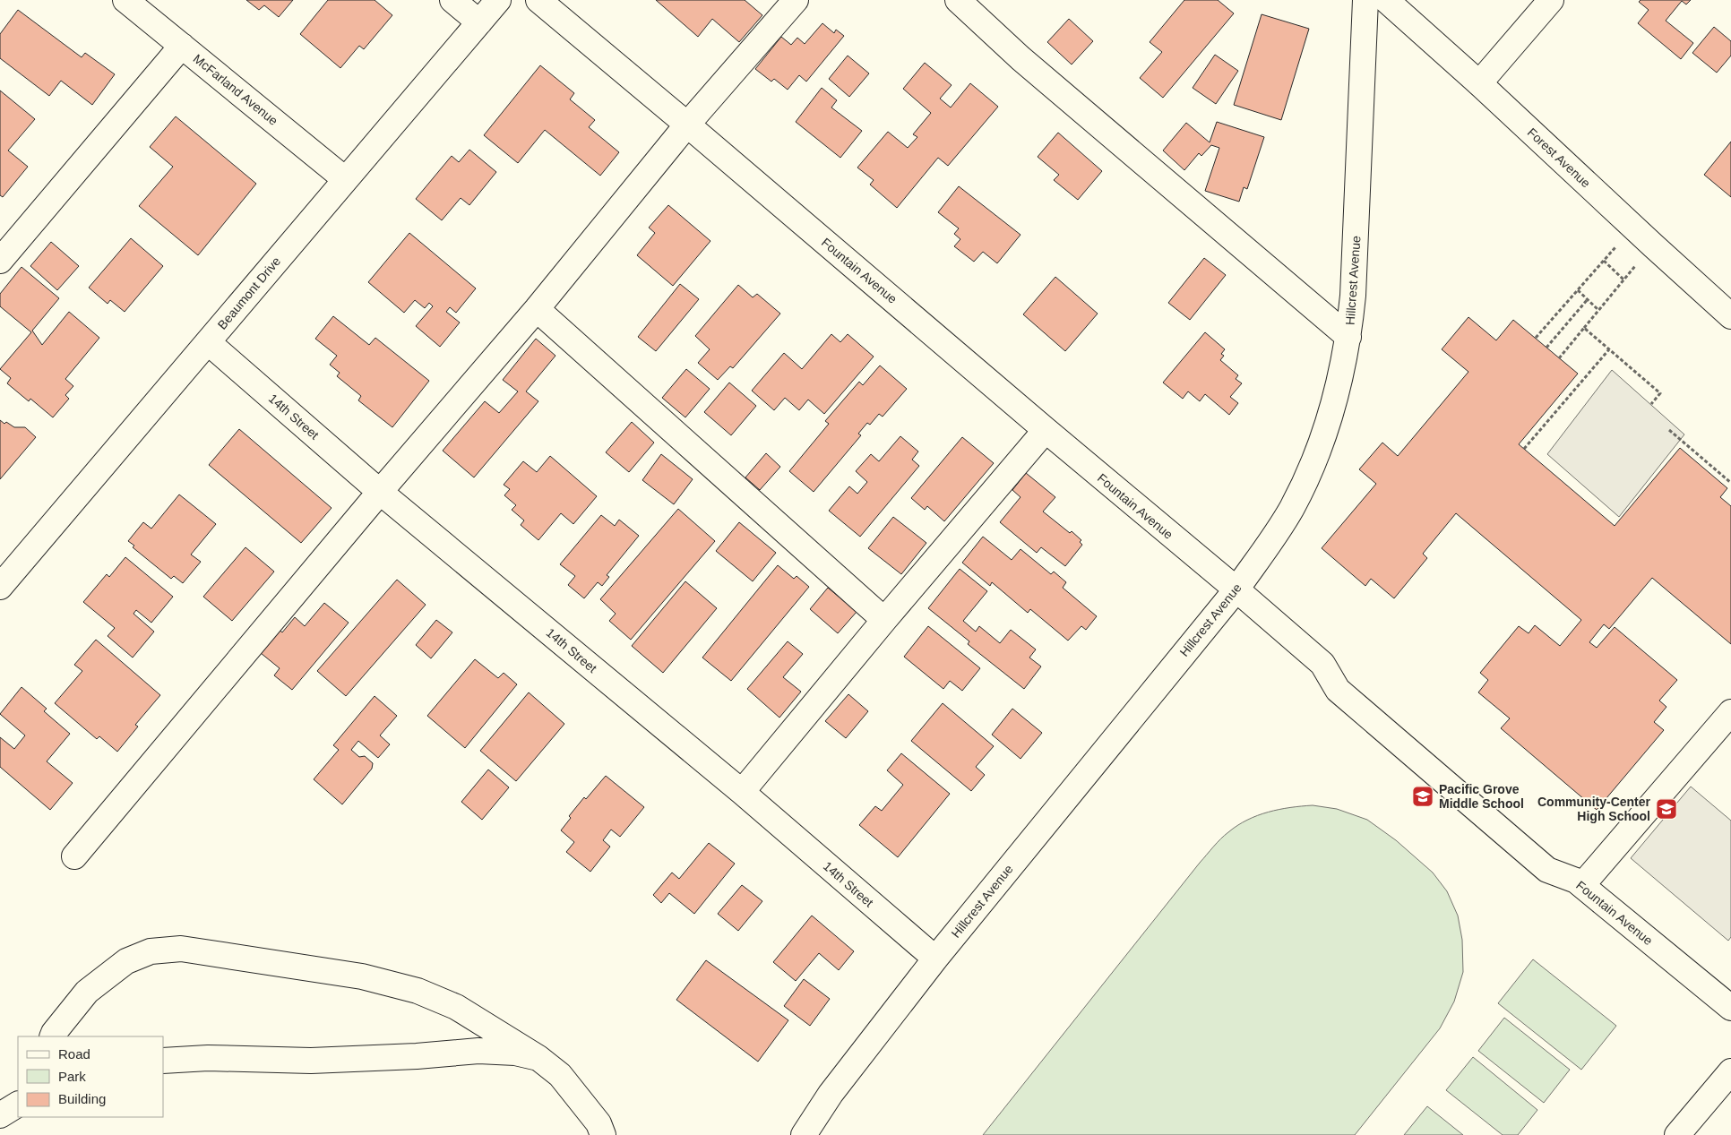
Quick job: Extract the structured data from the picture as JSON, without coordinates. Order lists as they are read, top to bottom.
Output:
{
  "streets": {
    "street": [
      "McFarland Avenue",
      "Forest Avenue",
      "Fountain Avenue",
      "Hillcrest Avenue",
      "Beaumont Drive",
      "14th Street"
    ]
  },
  "crossings": [
    ["McFarland Avenue", "Beaumont Drive"],
    ["Fountain Avenue", "Hillcrest Avenue"],
    ["Hillcrest Avenue", "14th Street"],
    ["Beaumont Drive", "14th Street"]
  ],
  "places": {
    "school or university": ["Pacific Grove Middle School", "Community-Center High School"]
  },
  "legend": ["Road", "Park", "Building"]
}
